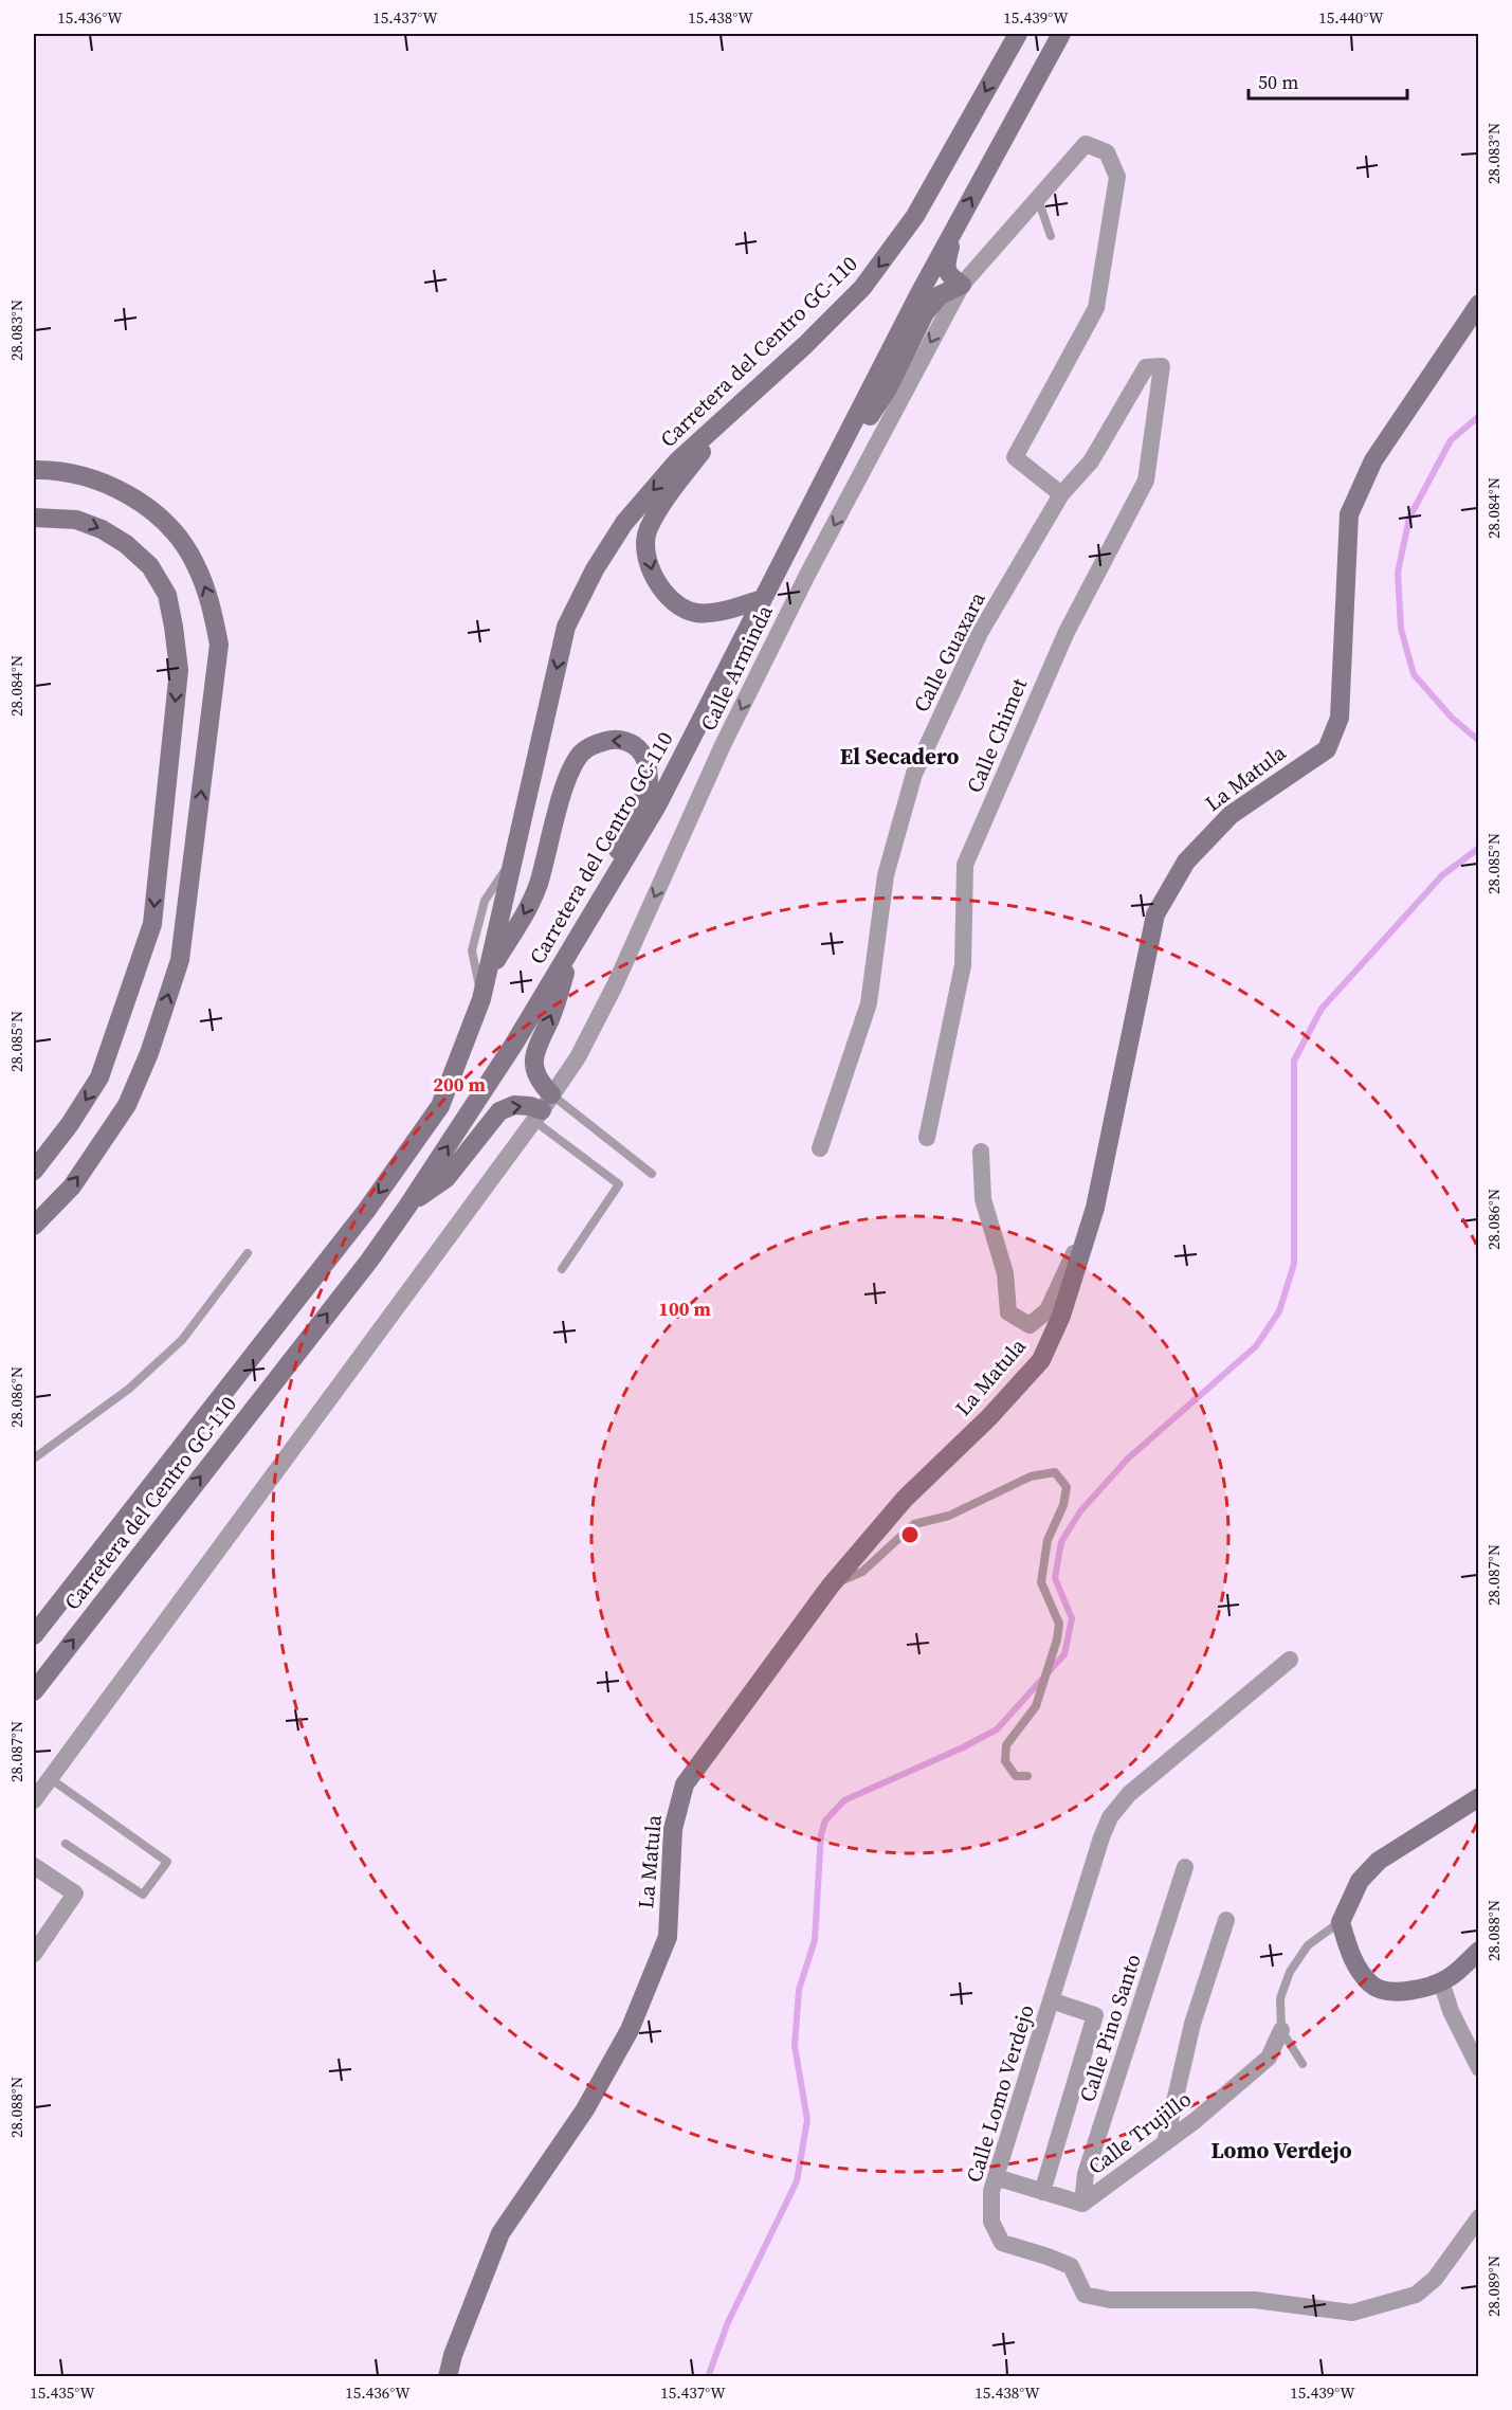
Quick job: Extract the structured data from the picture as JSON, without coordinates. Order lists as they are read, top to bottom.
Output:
{
  "streets": {
    "main road": ["Carretera del Centro GC-110", "La Matula"],
    "street": [
      "Calle Guaxara",
      "Calle Arminda",
      "Calle Chimet",
      "Calle Pino Santo",
      "Calle Lomo Verdejo",
      "Calle Trujillo"
    ]
  },
  "crossings": [
    ["Calle Guaxara", "Calle Arminda"],
    ["Calle Guaxara", "Calle Chimet"],
    ["Calle Pino Santo", "Calle Trujillo"],
    ["Calle Lomo Verdejo", "Calle Trujillo"]
  ],
  "one_way": ["Calle Arminda"],
  "districts": ["El Secadero", "Lomo Verdejo"],
  "scale_bar": "50 m",
  "coordinates": [
    "15.436°W",
    "15.437°W",
    "15.438°W",
    "15.439°W",
    "15.440°W",
    "28.083°N",
    "28.084°N",
    "28.085°N",
    "28.086°N",
    "28.087°N",
    "28.088°N",
    "28.089°N",
    "15.435°W"
  ],
  "rings": ["200 m", "100 m"]
}
